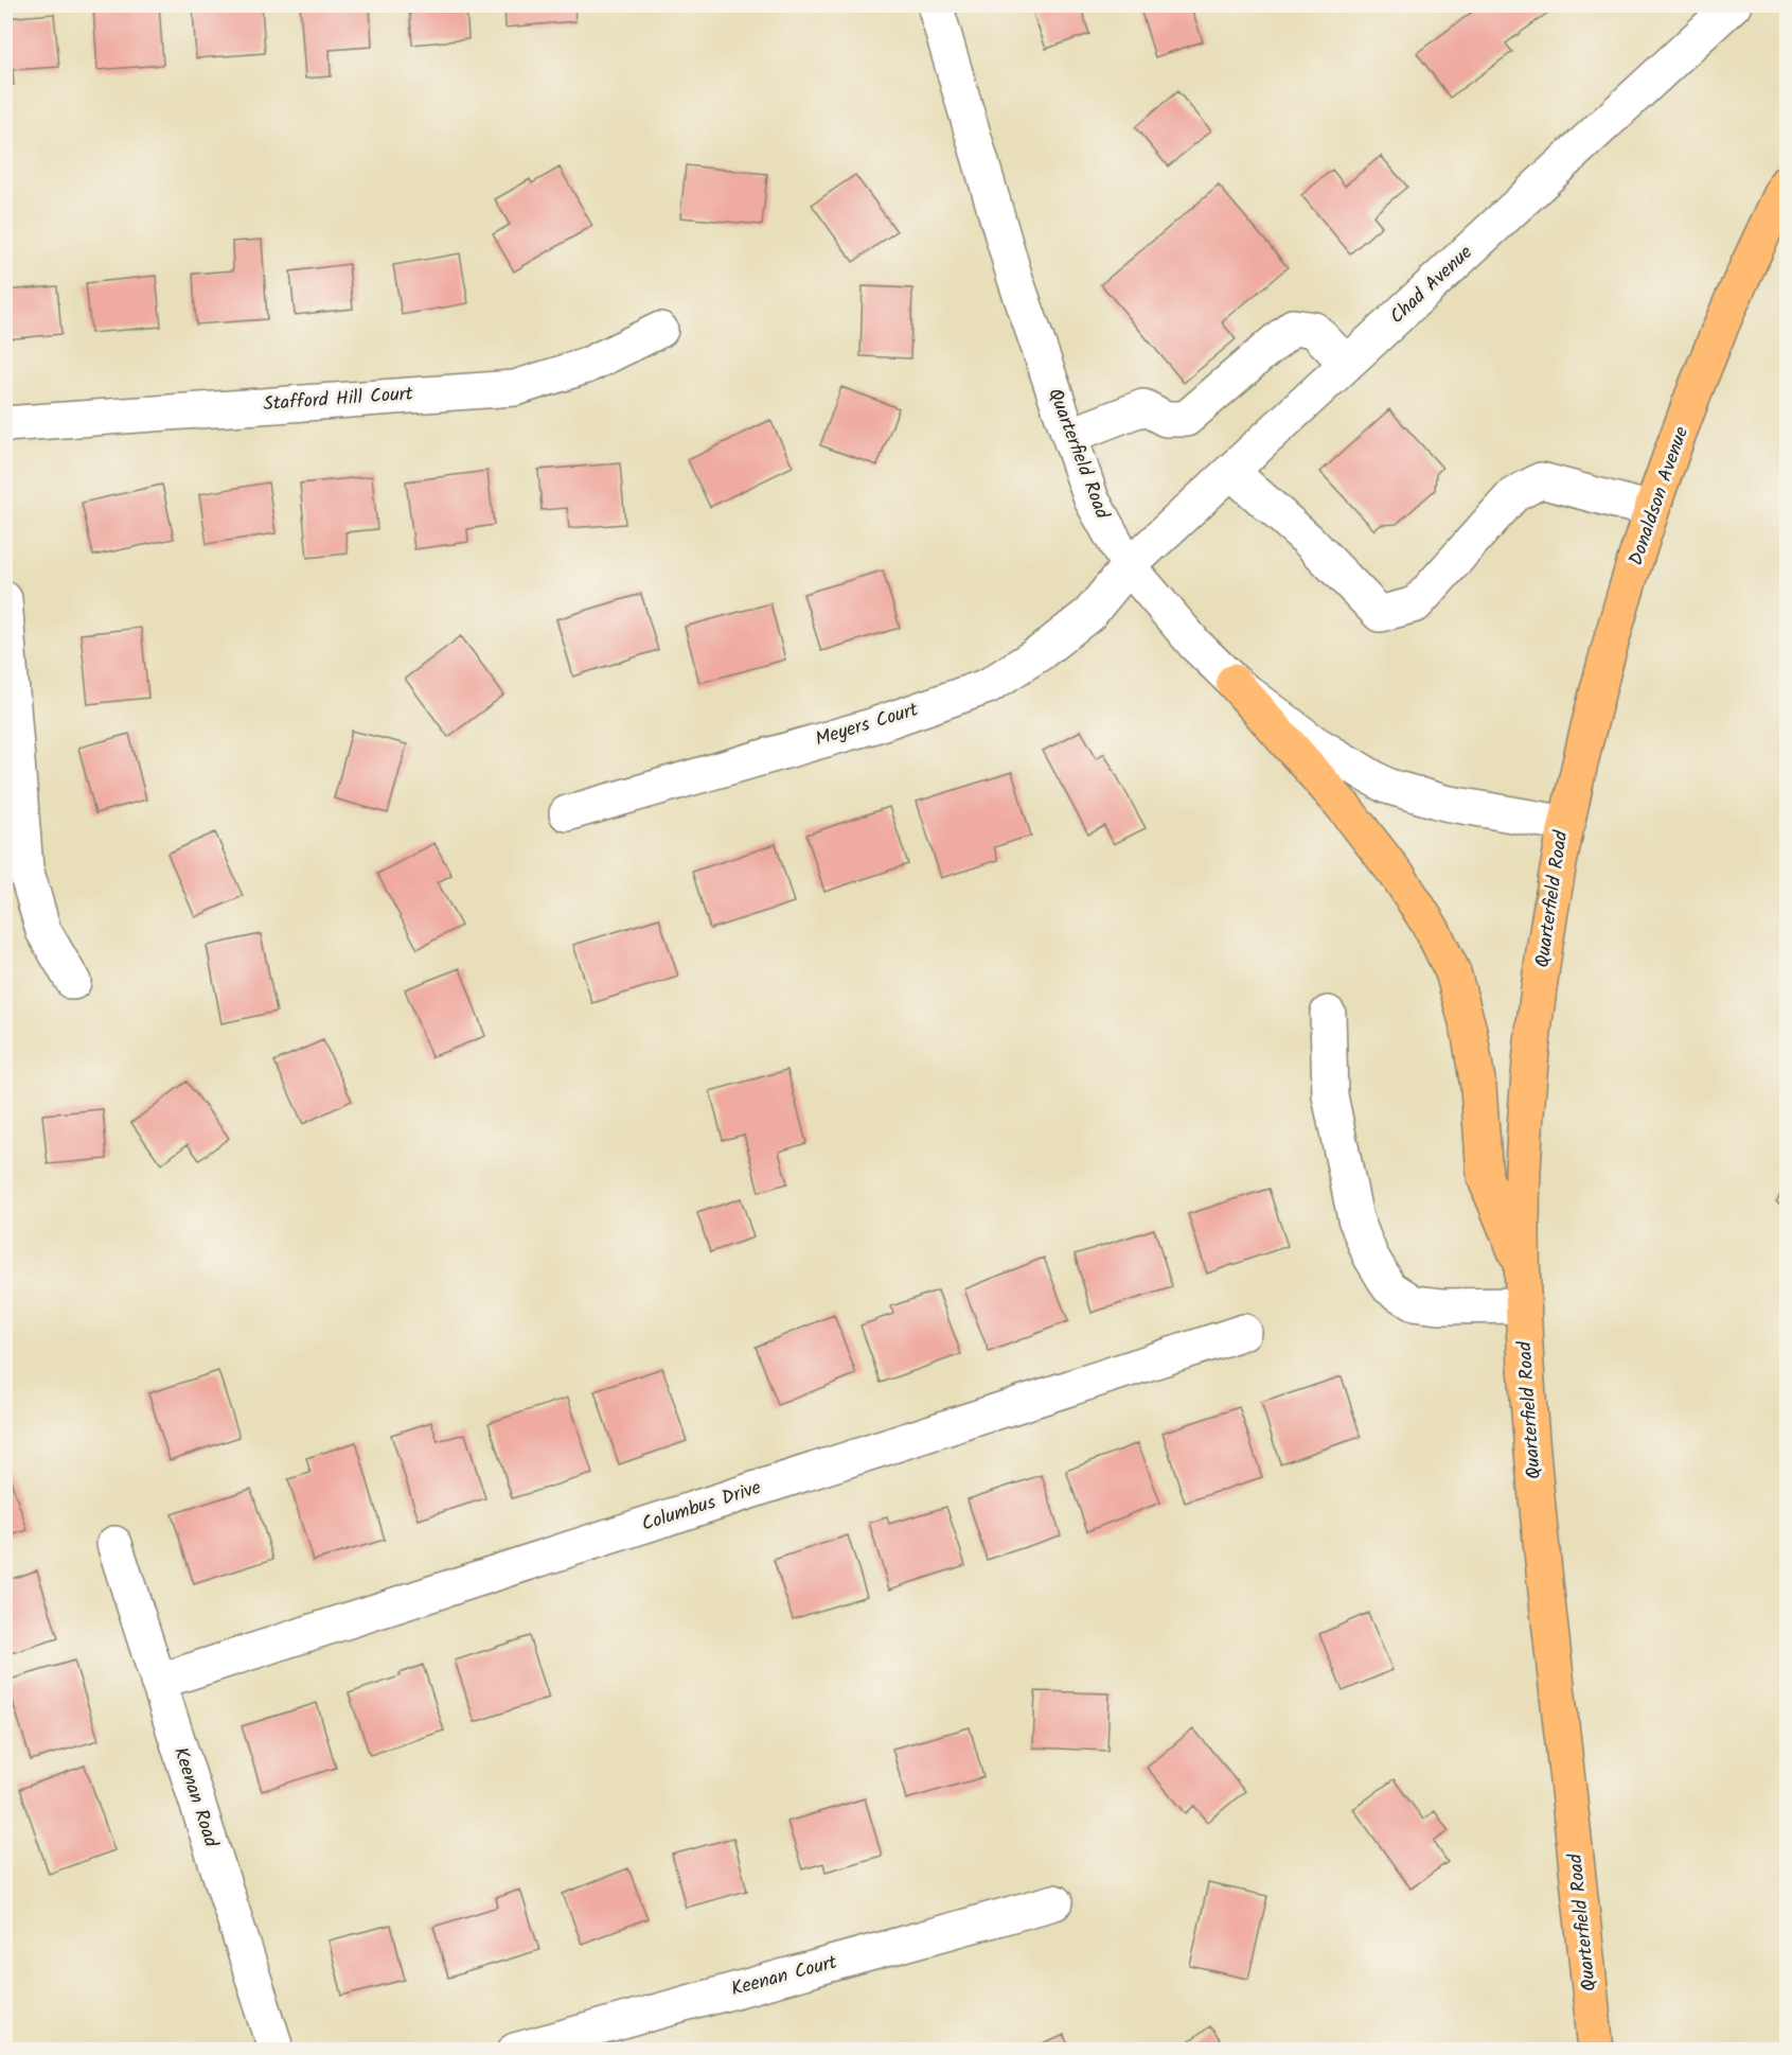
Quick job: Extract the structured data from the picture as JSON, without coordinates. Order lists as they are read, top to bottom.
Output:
{
  "streets": {
    "main road": ["Quarterfield Road", "Donaldson Avenue"],
    "street": [
      "Chad Avenue",
      "Stafford Hill Court",
      "Meyers Court",
      "Columbus Drive",
      "Keenan Road",
      "Keenan Court"
    ]
  },
  "crossings": [
    ["Chad Avenue", "Quarterfield Road"],
    ["Chad Avenue", "Meyers Court"],
    ["Quarterfield Road", "Donaldson Avenue"],
    ["Quarterfield Road", "Meyers Court"],
    ["Columbus Drive", "Keenan Road"]
  ]
}
